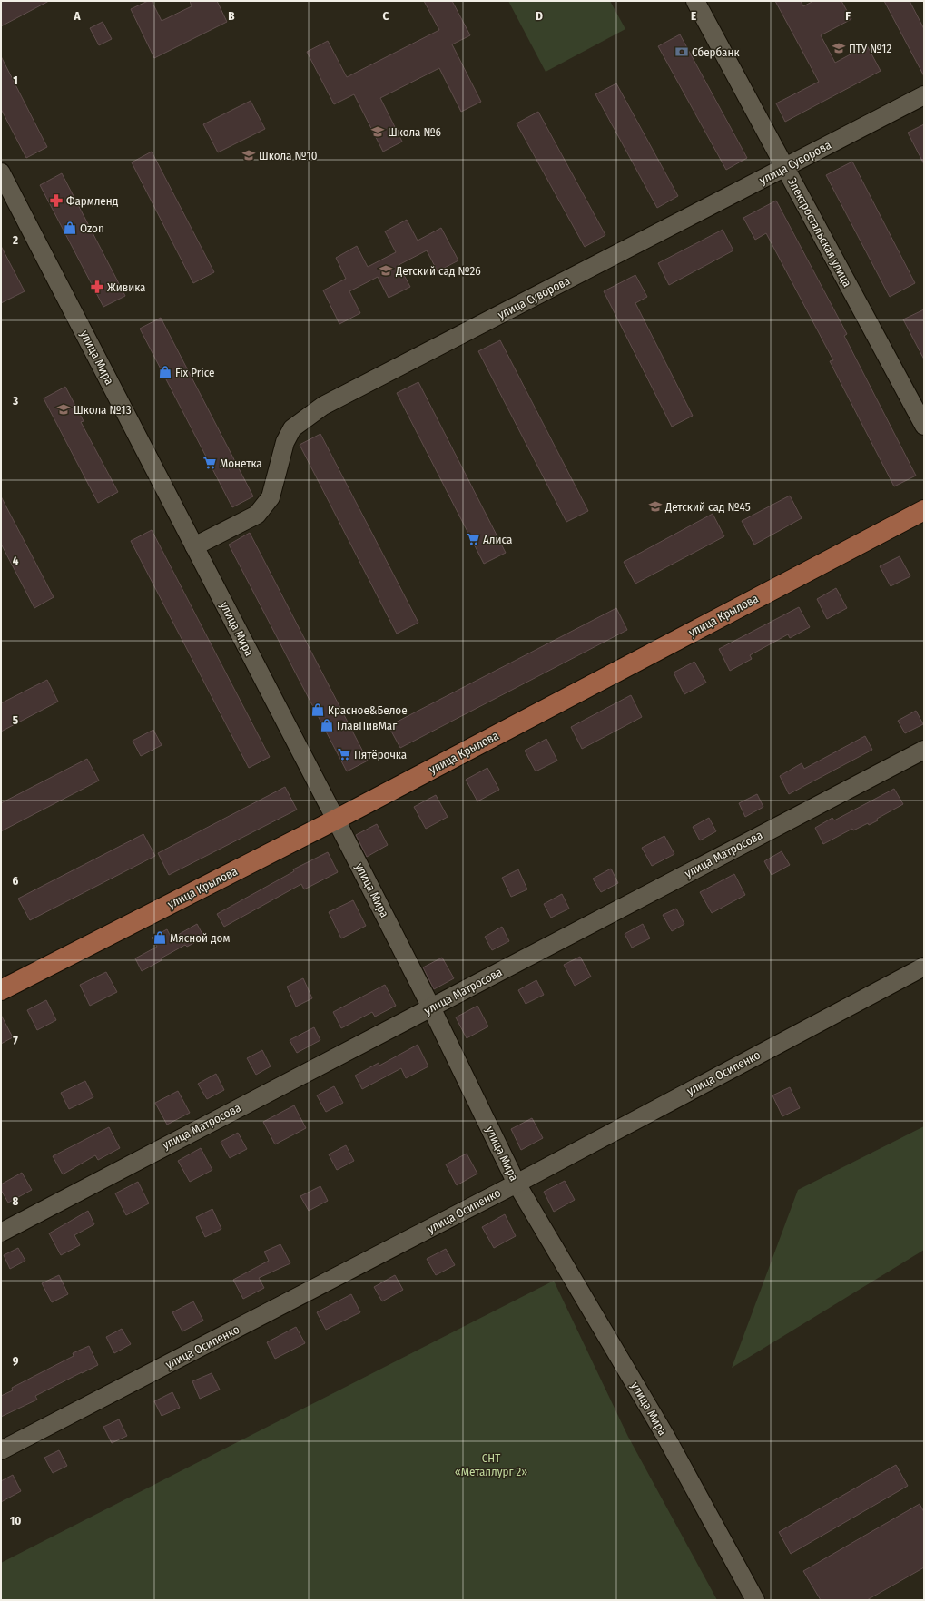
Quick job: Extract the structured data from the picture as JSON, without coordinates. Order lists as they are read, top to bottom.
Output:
{
  "streets": {
    "main road": ["улица Крылова"],
    "street": [
      "улица Суворова",
      "Электростальская улица",
      "улица Мира",
      "улица Матросова",
      "улица Осипенко"
    ]
  },
  "crossings": [
    ["улица Суворова", "Электростальская улица"],
    ["улица Суворова", "улица Мира"],
    ["улица Мира", "улица Крылова"],
    ["улица Мира", "улица Матросова"],
    ["улица Мира", "улица Осипенко"]
  ],
  "parks": ["СНТ «Металлург 2»"],
  "places": {
    "school or university": [
      "ПТУ №12",
      "Школа №6",
      "Школа №10",
      "Детский сад №26",
      "Школа №13",
      "Детский сад №45"
    ],
    "bank": ["Сбербанк"],
    "pharmacy": ["Фармленд", "Живика"],
    "shop": [
      "Ozon",
      "Fix Price",
      "Красное&Белое",
      "ГлавПивМаг",
      "Мясной дом"
    ],
    "supermarket": ["Монетка", "Алиса", "Пятёрочка"]
  },
  "grid": {
    "columns": [
      "A",
      "B",
      "C",
      "D",
      "E",
      "F"
    ],
    "rows": [
      "1",
      "2",
      "3",
      "4",
      "5",
      "6",
      "7",
      "8",
      "9",
      "10"
    ]
  }
}
